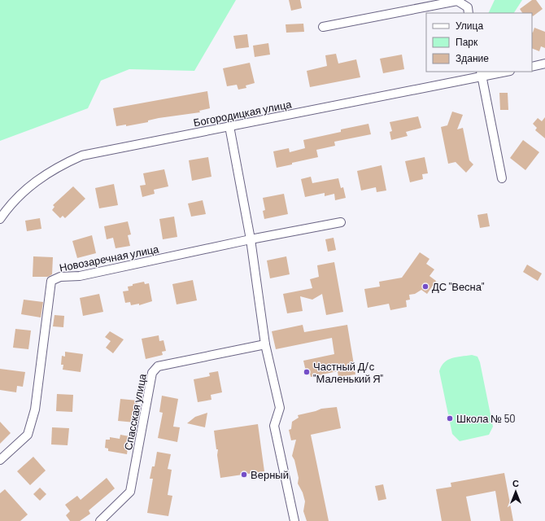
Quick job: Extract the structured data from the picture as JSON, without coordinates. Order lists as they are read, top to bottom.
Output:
{
  "streets": {
    "street": ["Богородицкая улица", "Новозаречная улица", "Спасская улица"]
  },
  "places": [
    "ДС \"Весна\"",
    "Частный Д/с \"Маленький Я\"",
    "Школа № 50",
    "Верный"
  ],
  "legend": ["Улица", "Парк", "Здание"],
  "north": "top"
}
